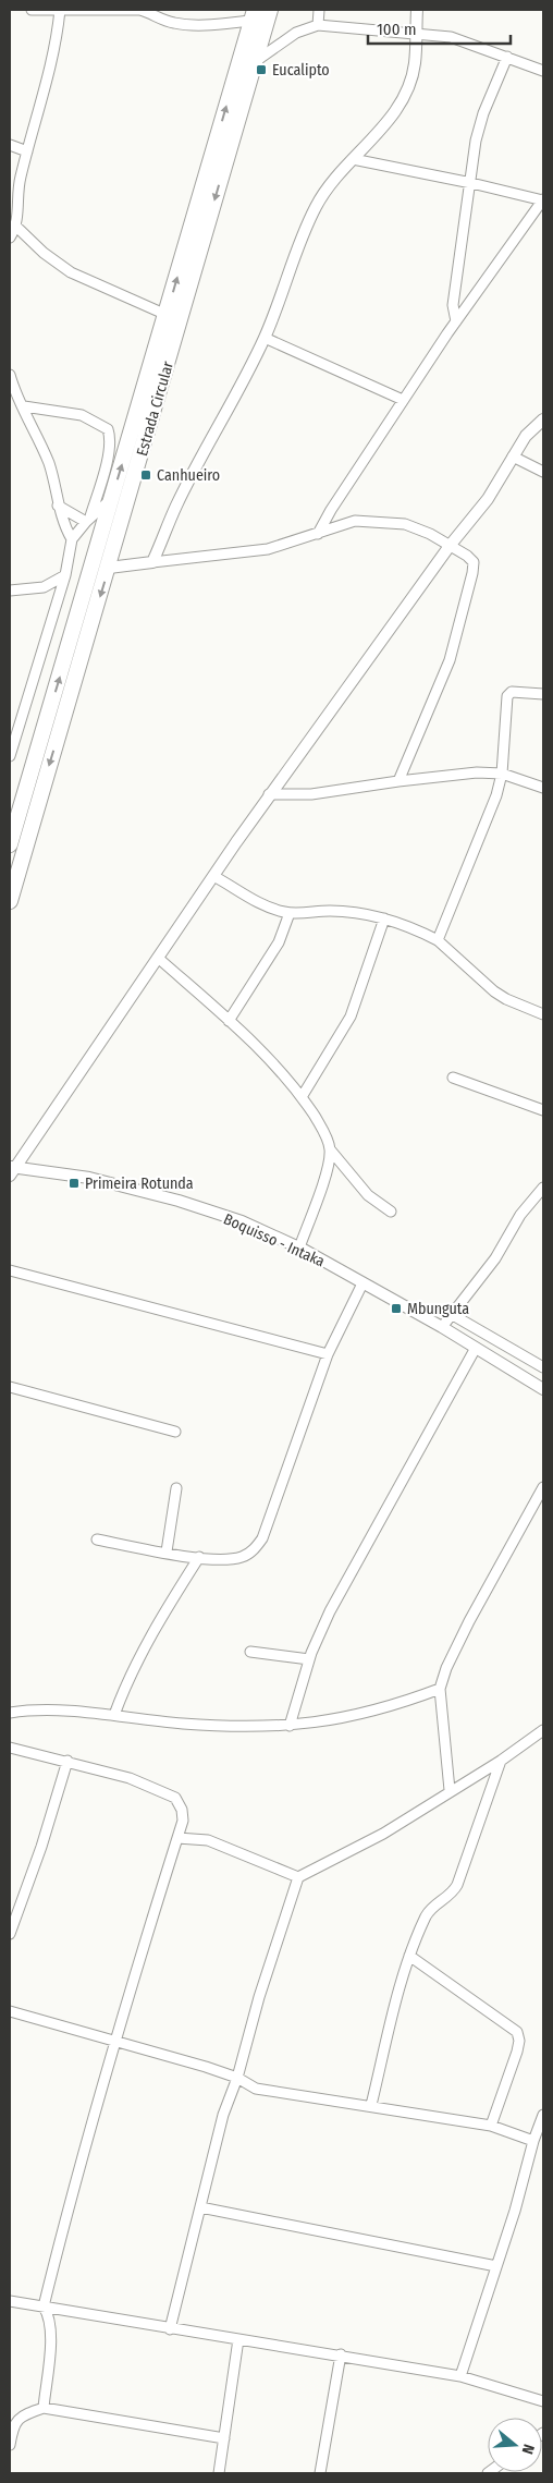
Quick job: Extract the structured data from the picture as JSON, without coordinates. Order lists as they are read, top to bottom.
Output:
{
  "streets": {
    "main road": ["Estrada Circular"],
    "street": ["Boquisso - Intaka"]
  },
  "places": {
    "transit": [
      "Eucalipto",
      "Canhueiro",
      "Primeira Rotunda",
      "Mbunguta"
    ]
  },
  "scale_bar": "100 m",
  "north": "right"
}
